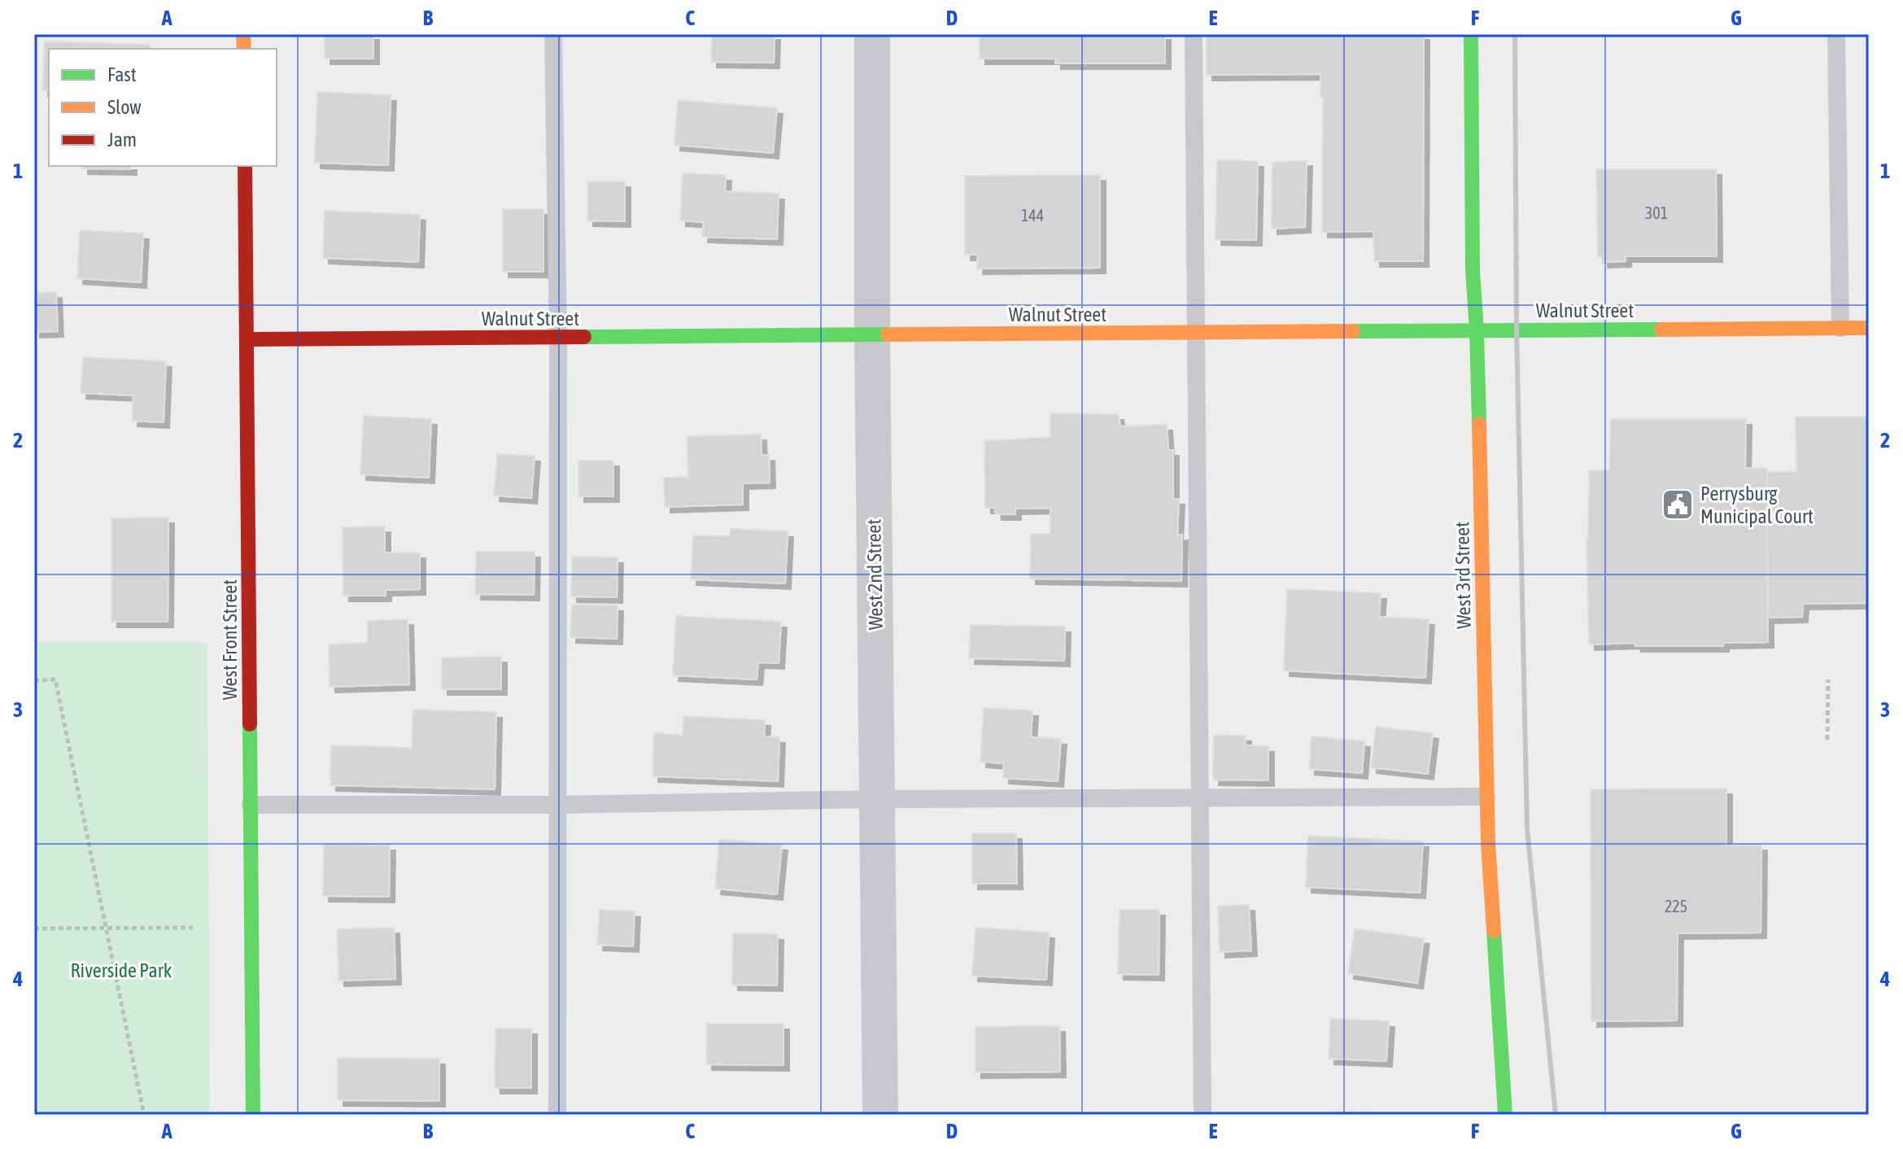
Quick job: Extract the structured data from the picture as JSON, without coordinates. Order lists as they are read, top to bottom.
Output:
{
  "streets": {
    "street": [
      "Walnut Street",
      "West 2nd Street",
      "West 3rd Street",
      "West Front Street"
    ]
  },
  "crossings": [
    ["Walnut Street", "West 2nd Street"],
    ["Walnut Street", "West 3rd Street"],
    ["Walnut Street", "West Front Street"]
  ],
  "parks": ["Riverside Park"],
  "places": {
    "public building": ["Perrysburg Municipal Court"]
  },
  "house_numbers": ["301", "144", "225"],
  "legend": ["Fast", "Slow", "Jam"],
  "grid": {
    "columns": [
      "A",
      "B",
      "C",
      "D",
      "E",
      "F",
      "G"
    ],
    "rows": [
      "1",
      "2",
      "3",
      "4"
    ]
  }
}
